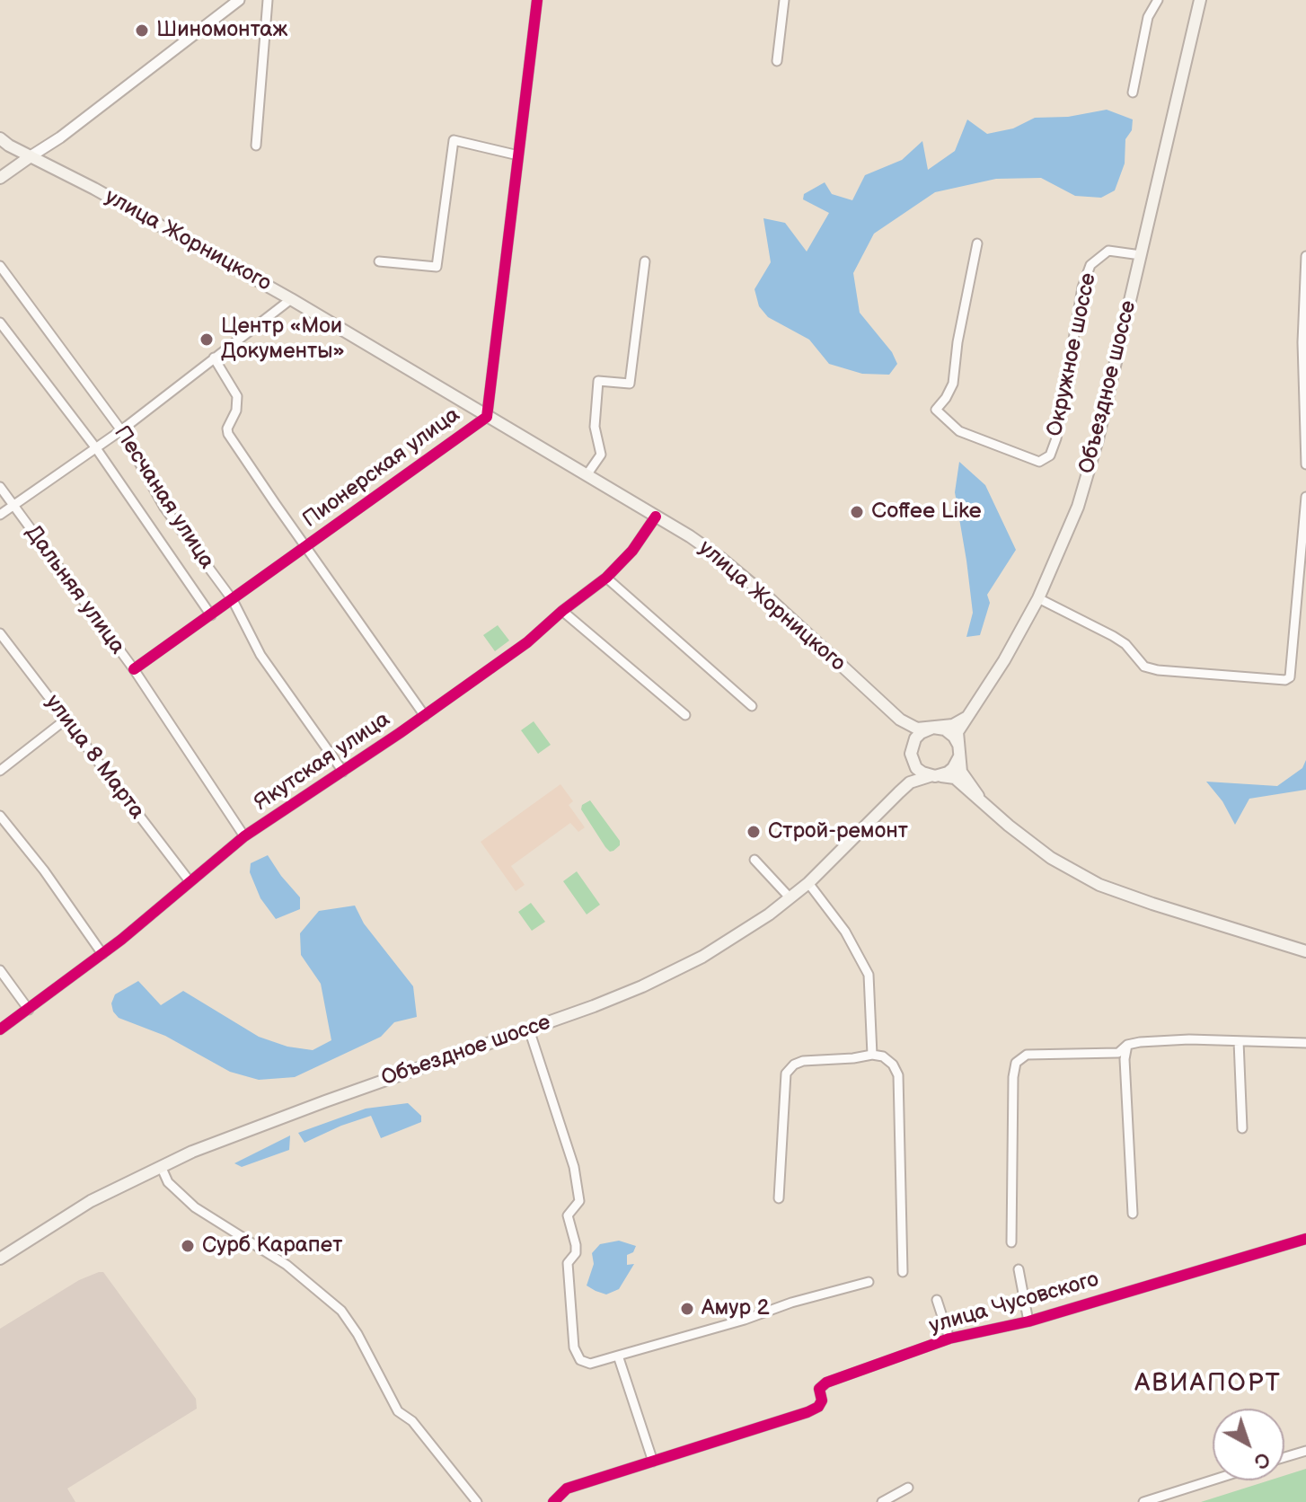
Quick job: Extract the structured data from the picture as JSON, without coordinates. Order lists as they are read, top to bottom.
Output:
{
  "streets": {
    "main road": ["улица Жорницкого", "Объездное шоссе"],
    "street": [
      "Окружное шоссе",
      "Пионерская улица",
      "Песчаная улица",
      "Дальняя улица",
      "улица 8 Марта",
      "Якутская улица",
      "улица Чусовского"
    ]
  },
  "crossings": [
    ["улица Жорницкого", "Объездное шоссе"],
    ["улица Жорницкого", "Пионерская улица"],
    ["улица Жорницкого", "Якутская улица"],
    ["Окружное шоссе", "Объездное шоссе"],
    ["Пионерская улица", "Песчаная улица"],
    ["Пионерская улица", "Дальняя улица"],
    ["Песчаная улица", "Якутская улица"],
    ["Дальняя улица", "Якутская улица"],
    ["улица 8 Марта", "Якутская улица"]
  ],
  "districts": ["АВИАПОРТ"],
  "places": [
    "Шиномонтаж",
    "Центр «Мои Документы»",
    "Coffee Like",
    "Строй-ремонт",
    "Сурб Карапет",
    "Амур 2"
  ],
  "north": "bottom right"
}
